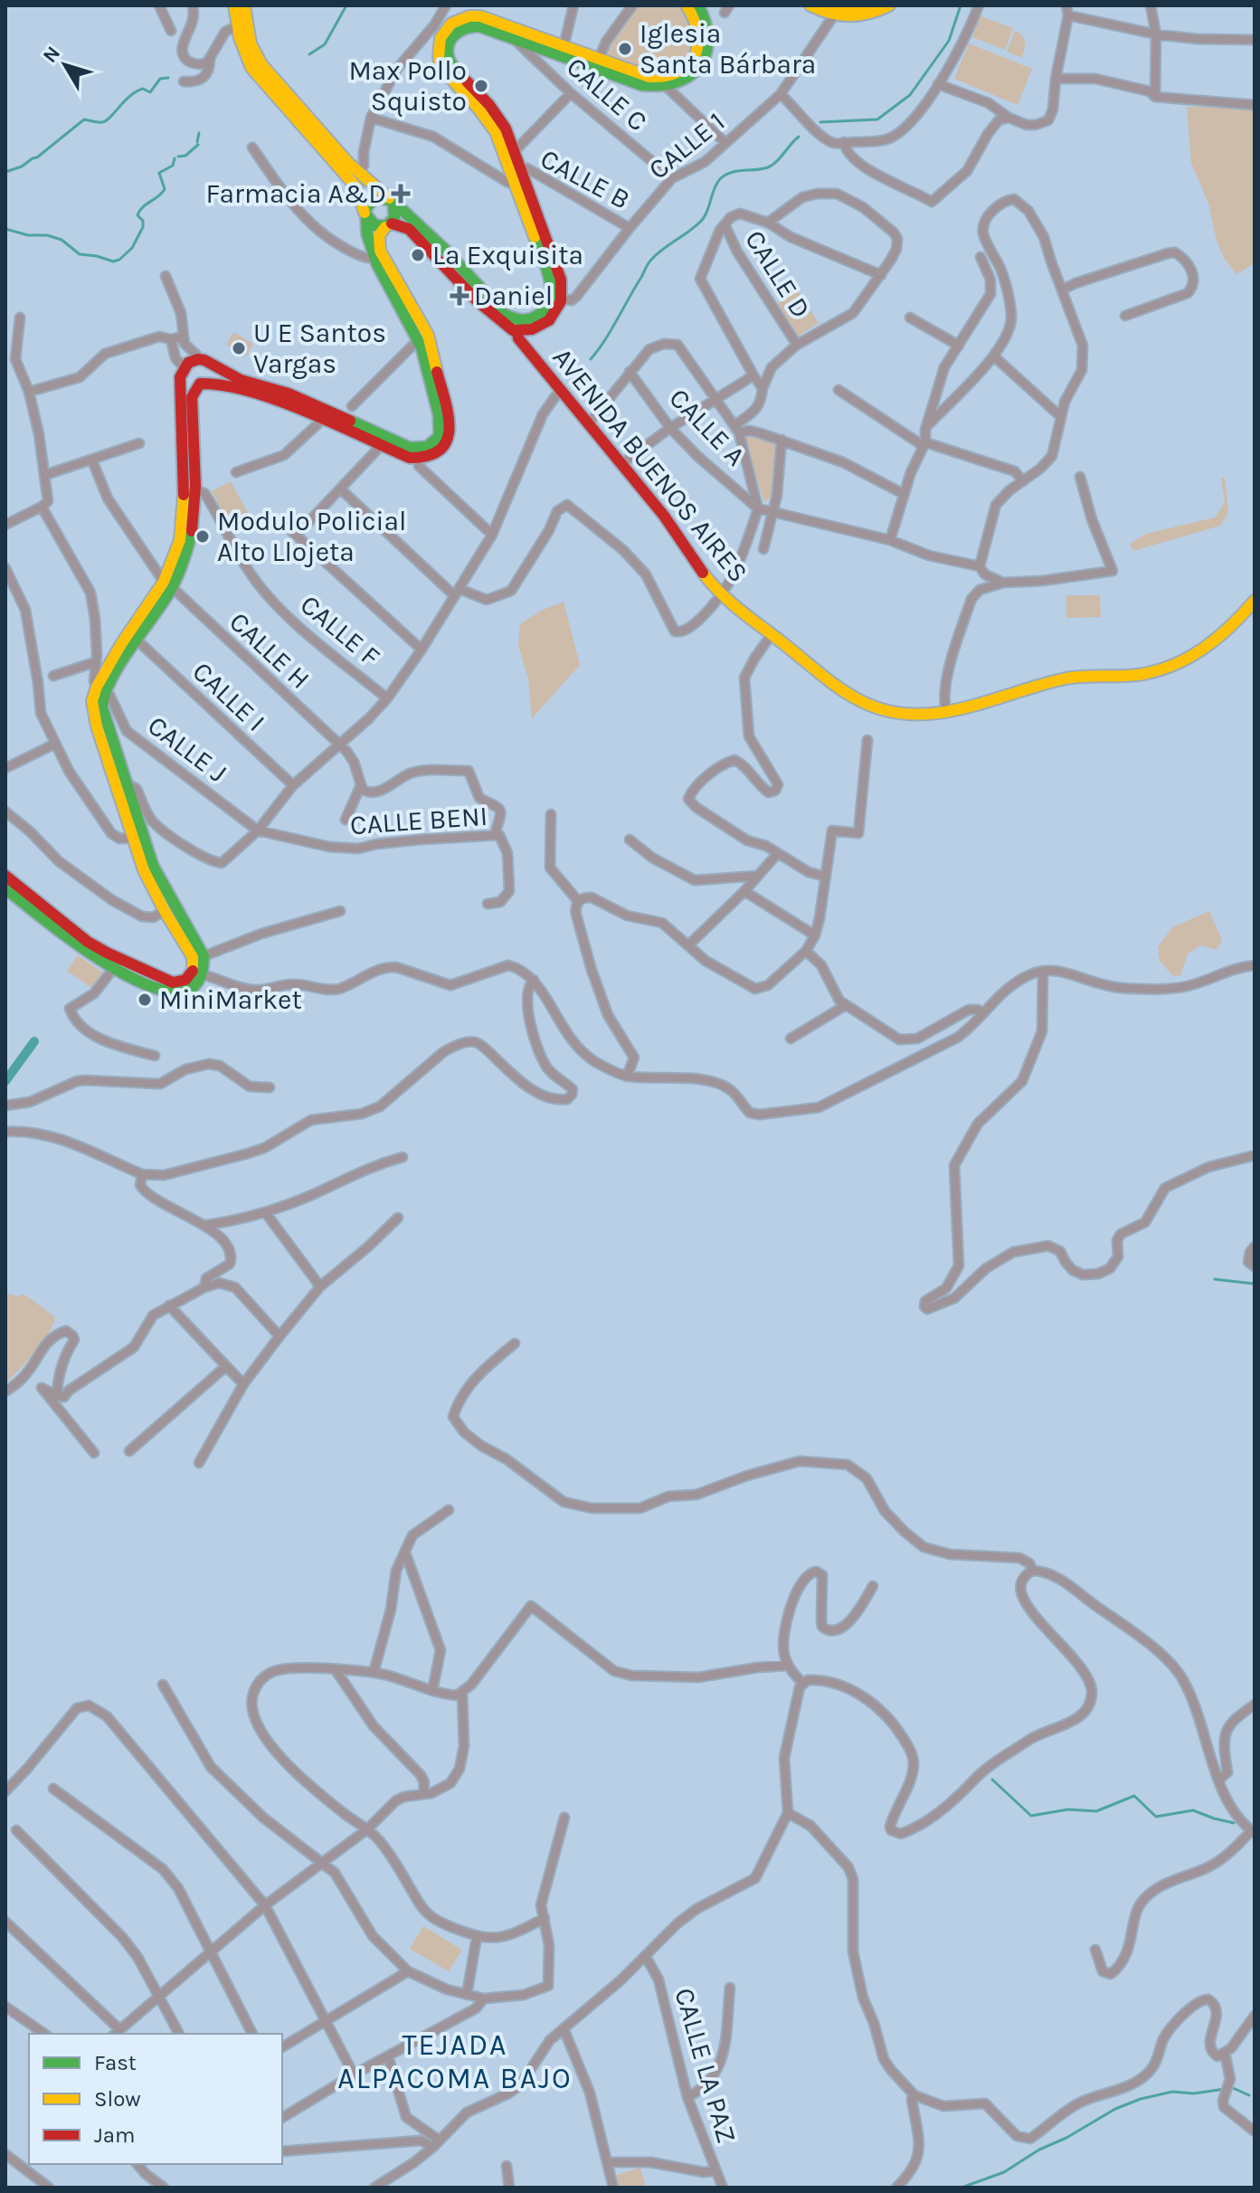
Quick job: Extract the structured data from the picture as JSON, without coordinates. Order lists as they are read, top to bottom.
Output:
{
  "streets": {
    "main road": ["AVENIDA BUENOS AIRES"],
    "street": [
      "CALLE C",
      "CALLE 1",
      "CALLE B",
      "CALLE D",
      "CALLE A",
      "CALLE F",
      "CALLE H",
      "CALLE I",
      "CALLE J",
      "CALLE BENI",
      "CALLE LA PAZ"
    ]
  },
  "crossings": [
    ["CALLE C", "CALLE 1"],
    ["CALLE 1", "CALLE B"],
    ["CALLE J", "CALLE BENI"]
  ],
  "districts": ["TEJADA ALPACOMA BAJO"],
  "places": {
    "other": [
      "Iglesia Santa Bárbara",
      "Max Pollo Squisto",
      "La Exquisita",
      "U E Santos Vargas",
      "Modulo Policial Alto Llojeta",
      "MiniMarket"
    ],
    "health": ["Farmacia A&D", "Daniel"]
  },
  "legend": ["Fast", "Slow", "Jam"],
  "north": "top left"
}
